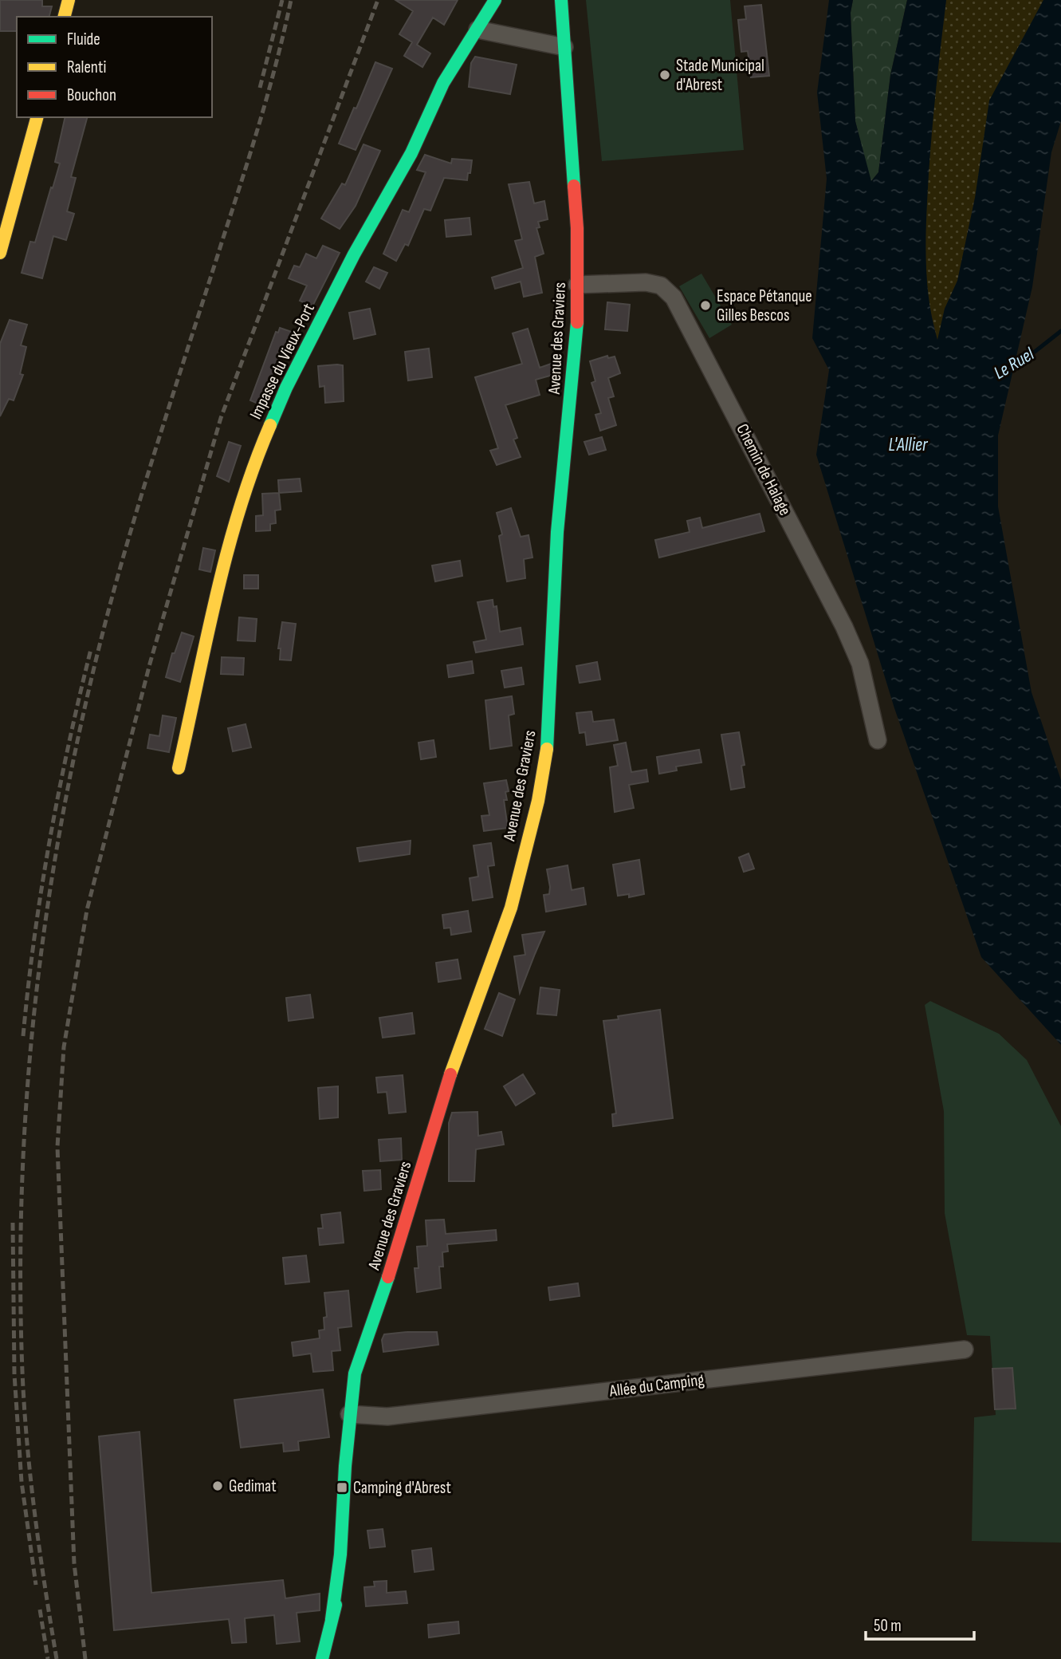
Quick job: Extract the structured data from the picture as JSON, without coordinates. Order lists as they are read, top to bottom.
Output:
{
  "streets": {
    "street": [
      "Avenue des Graviers",
      "Impasse du Vieux-Port",
      "Chemin de Halage",
      "Allée du Camping"
    ]
  },
  "crossings": [
    ["Avenue des Graviers", "Chemin de Halage"],
    ["Avenue des Graviers", "Allée du Camping"]
  ],
  "water": ["Le Ruel", "L'Allier"],
  "places": {
    "other": ["Stade Municipal d'Abrest", "Espace Pétanque Gilles Bescos", "Gedimat"],
    "transit": ["Camping d'Abrest"]
  },
  "legend": ["Fluide", "Ralenti", "Bouchon"],
  "scale_bar": "50 m"
}
